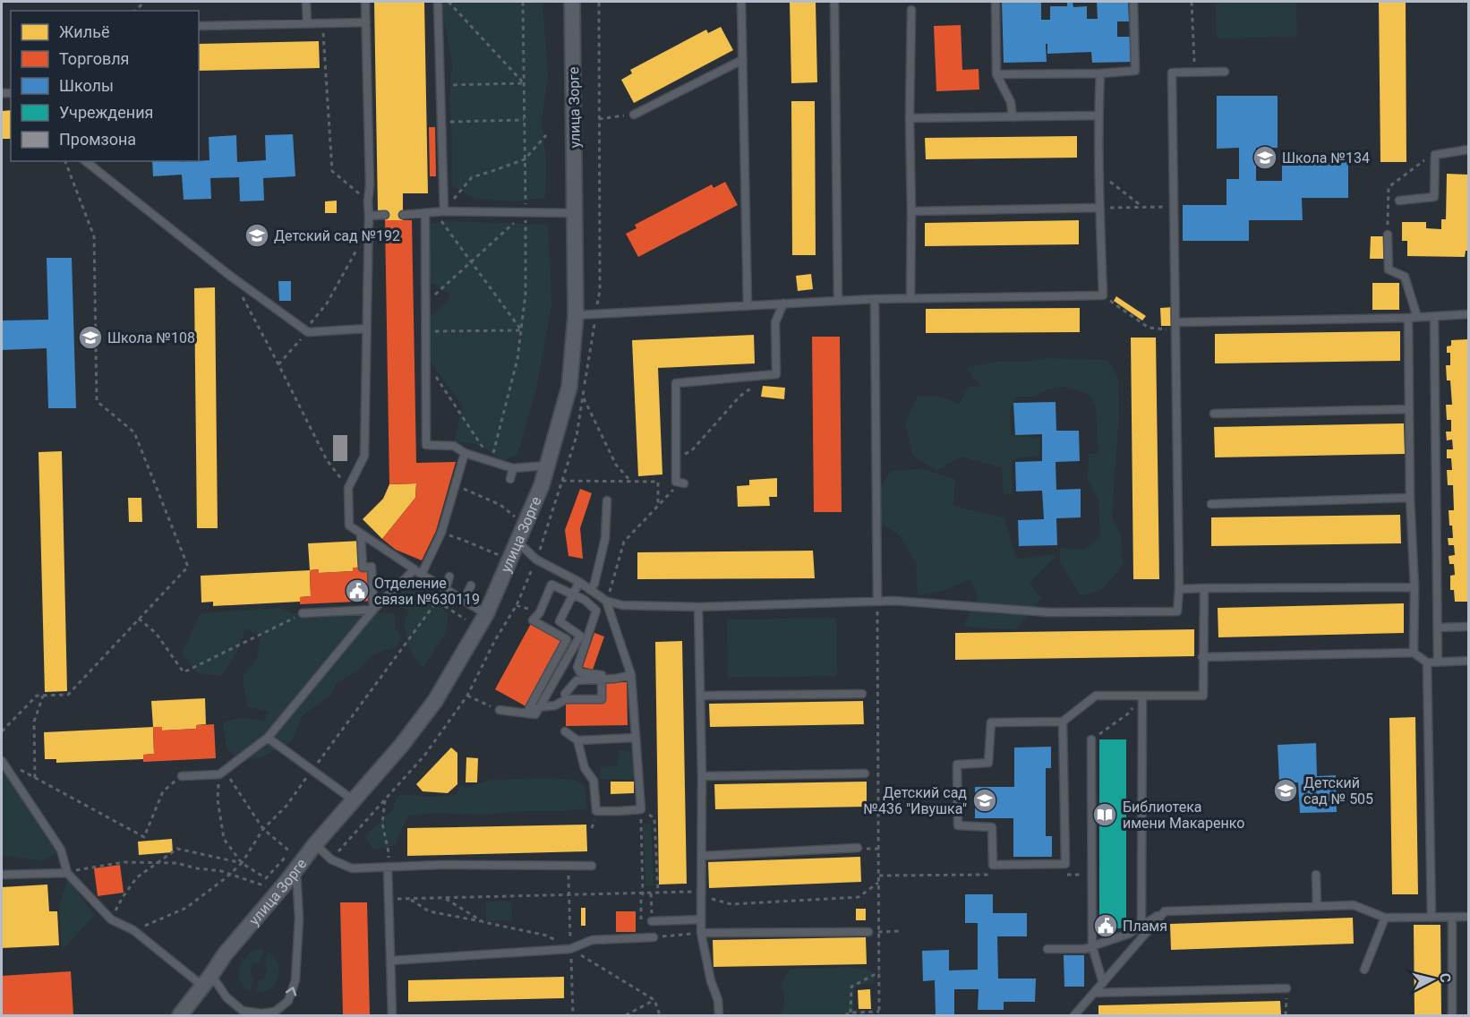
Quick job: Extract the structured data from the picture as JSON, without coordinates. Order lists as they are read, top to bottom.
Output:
{
  "streets": {
    "street": ["улица Зорге"]
  },
  "places": {
    "school or university": [
      "Школа №134",
      "Детский сад №192",
      "Школа №108",
      "Детский сад № 505",
      "Детский сад №436 \"Ивушка\""
    ],
    "public building": ["Отделение связи №630119", "Пламя"],
    "library": ["Библиотека имени Макаренко"]
  },
  "legend": [
    "Жильё",
    "Торговля",
    "Школы",
    "Учреждения",
    "Промзона"
  ],
  "north": "right"
}
